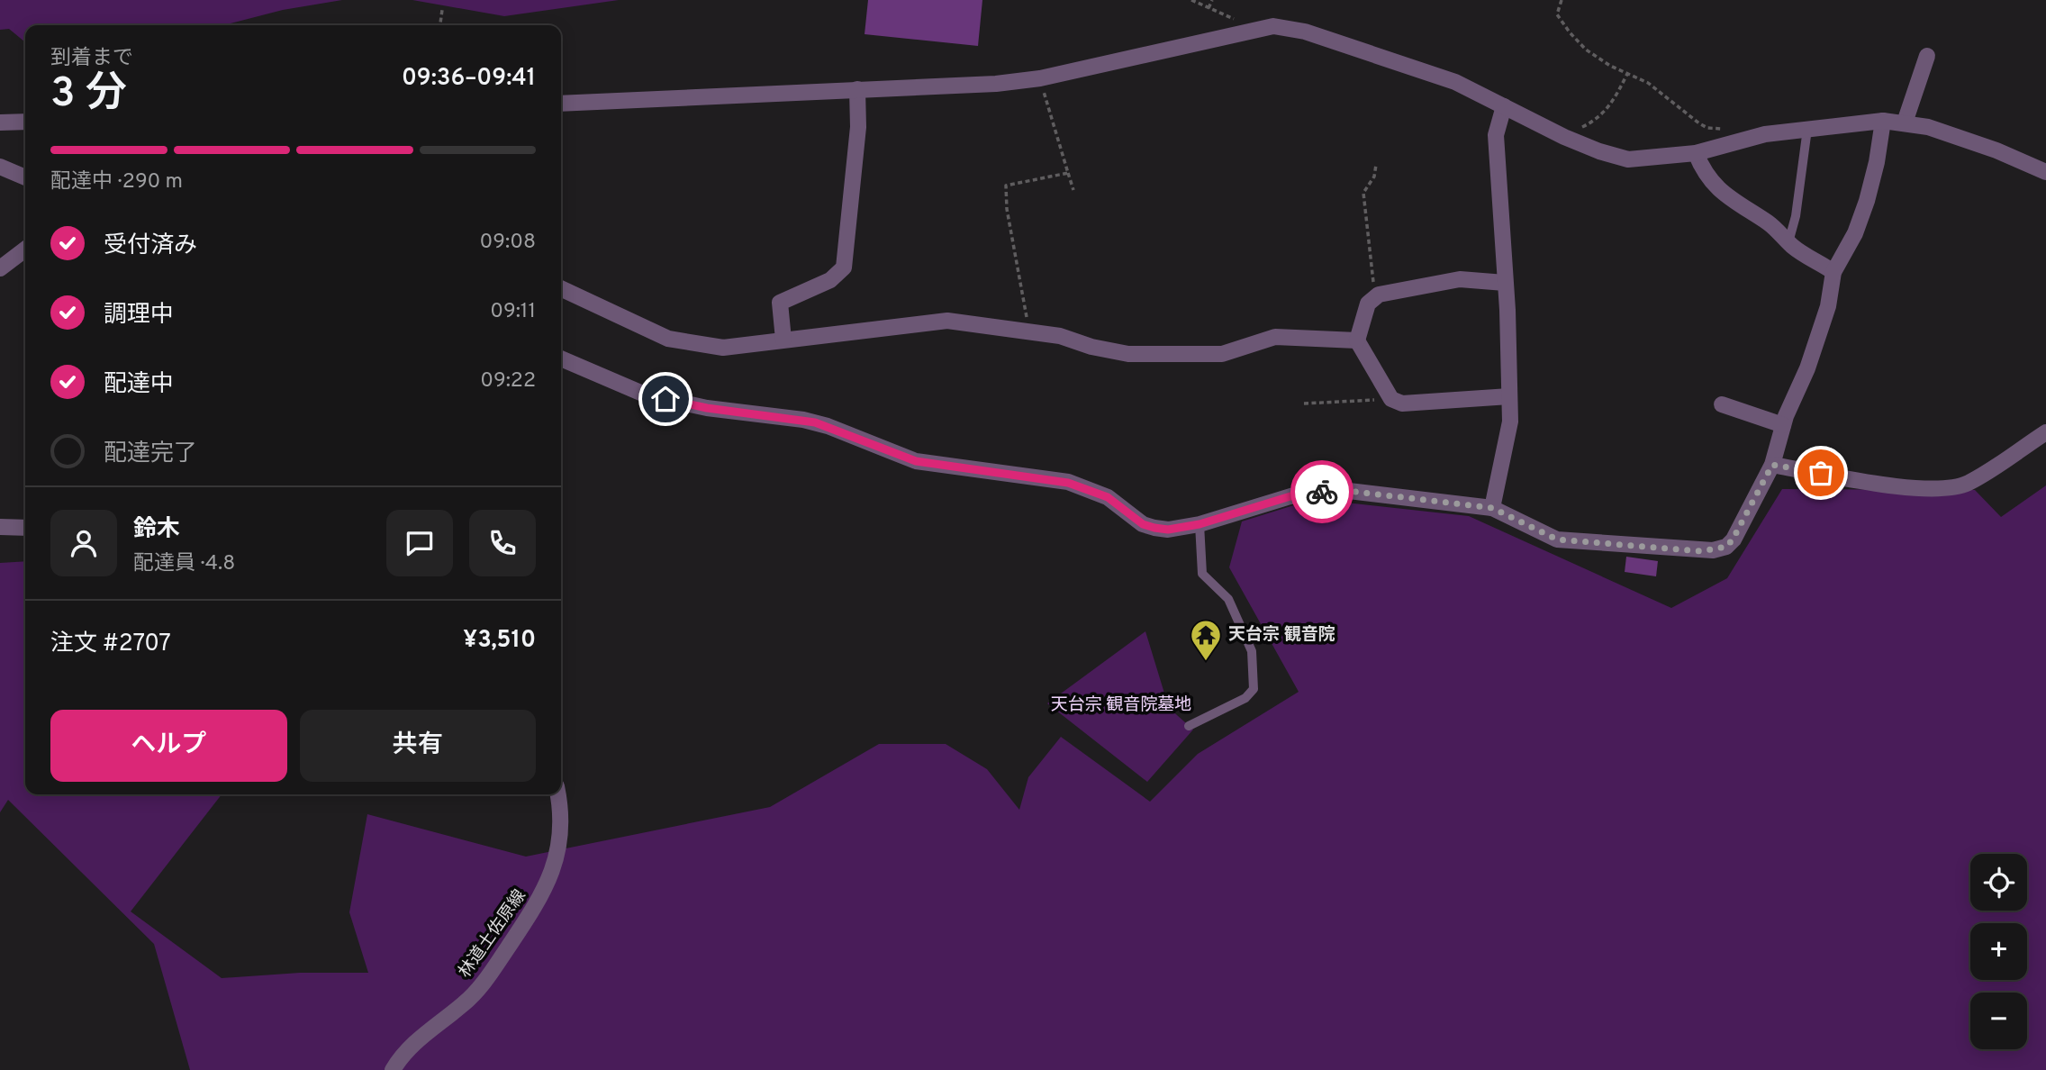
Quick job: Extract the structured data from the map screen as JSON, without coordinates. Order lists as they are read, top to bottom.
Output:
{
  "streets": {
    "street": ["林道土佐原線"]
  },
  "parks": ["天台宗 観音院墓地"],
  "places": {
    "temple": ["天台宗 観音院"]
  },
  "page": {
    "heading": ["3 分", "到着まで", "09:36–09:41"],
    "panel": [
      "鈴木",
      "配達員 · 4.8",
      "注文 #2707",
      "¥3,510"
    ],
    "bar": "配達中 · 290 m",
    "list": [
      ["受付済み", "09:08"],
      ["調理中", "09:11"],
      ["配達中", "09:22"],
      "配達完了"
    ],
    "buttons": ["ヘルプ", "共有"],
    "map_buttons": ["+", "−"]
  }
}
